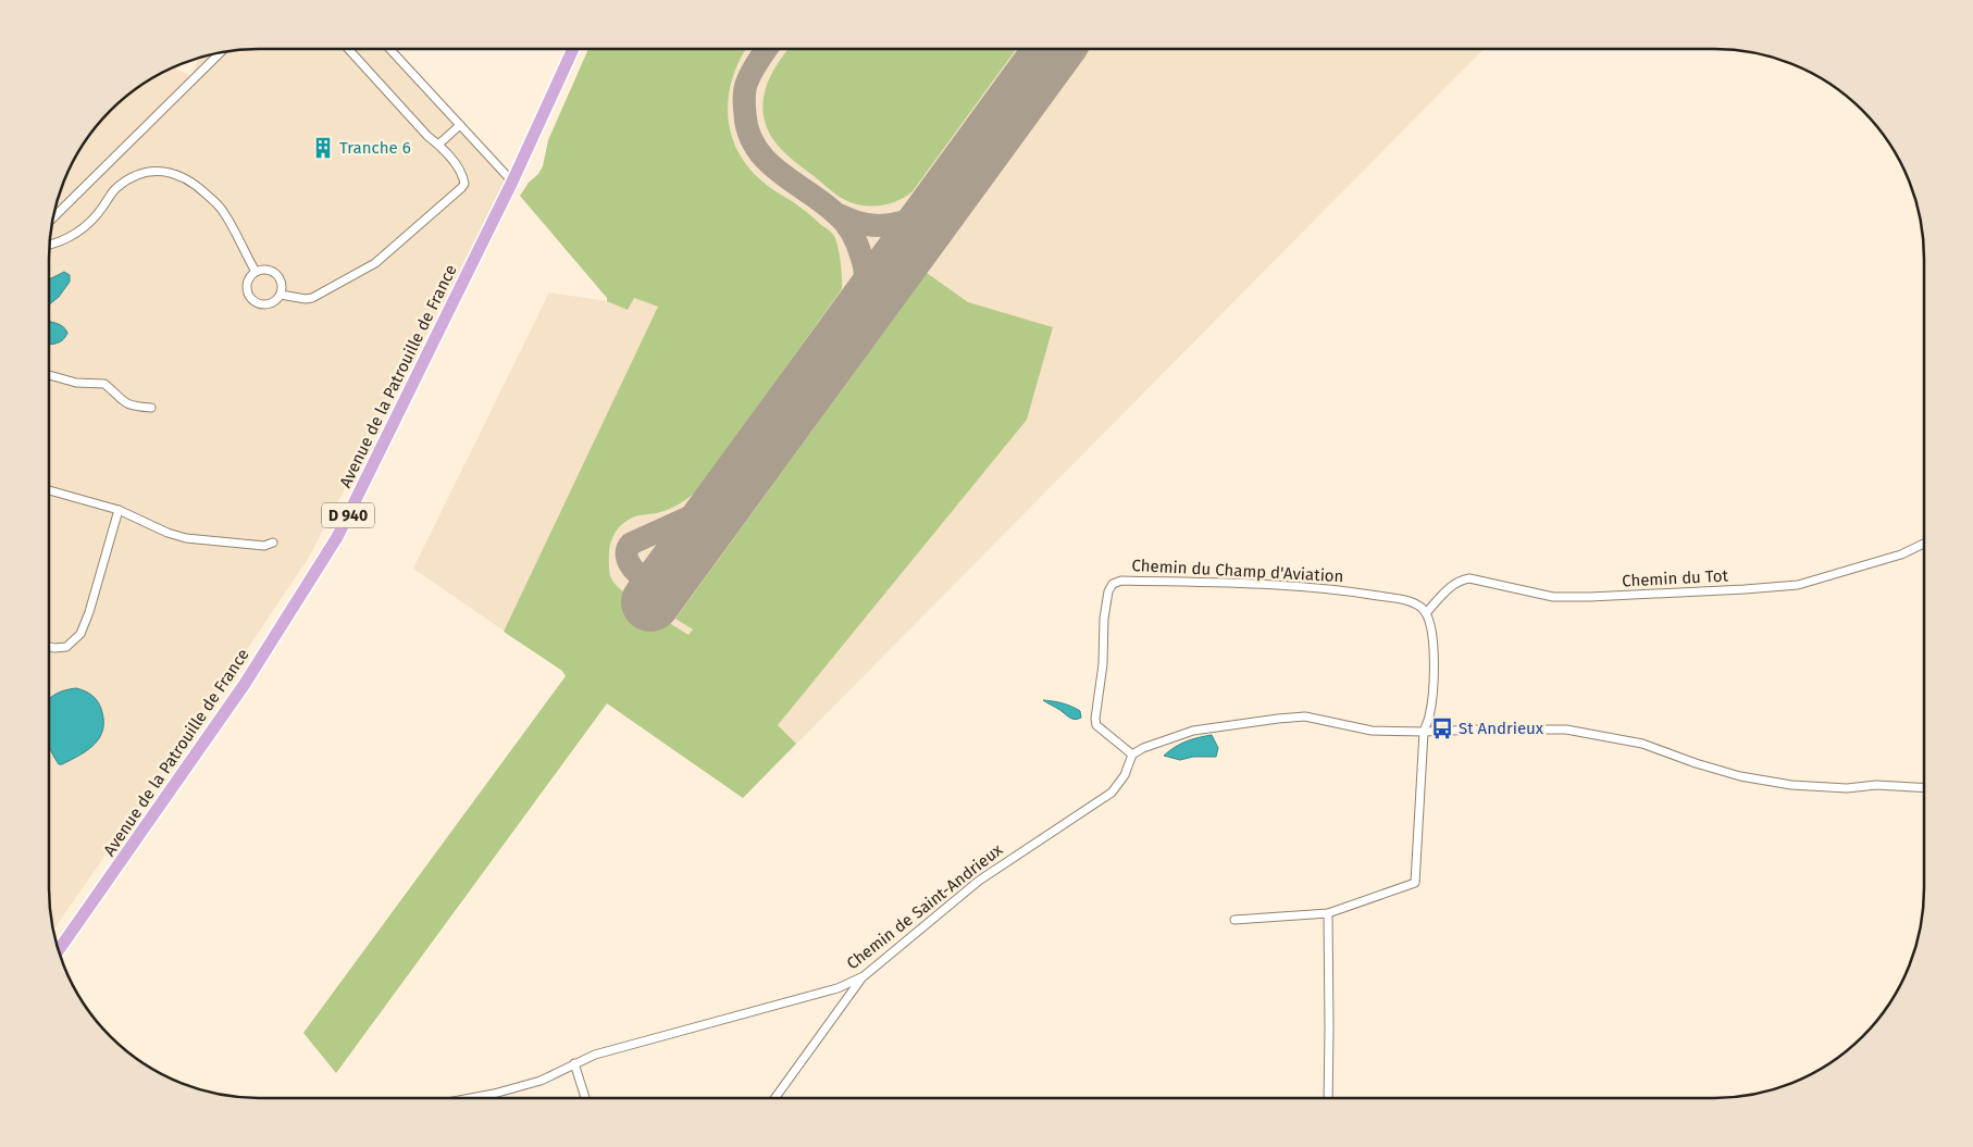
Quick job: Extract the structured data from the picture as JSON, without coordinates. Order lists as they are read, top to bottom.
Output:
{
  "streets": {
    "main road": ["Avenue de la Patrouille de France", "D 940"],
    "street": ["Chemin du Champ d'Aviation", "Chemin du Tot", "Chemin de Saint-Andrieux"]
  },
  "crossings": [
    ["Chemin du Champ d'Aviation", "Chemin du Tot"],
    ["Chemin du Champ d'Aviation", "Chemin de Saint-Andrieux"]
  ],
  "places": {
    "building": ["Tranche 6"],
    "bus stop": ["St Andrieux"]
  }
}
